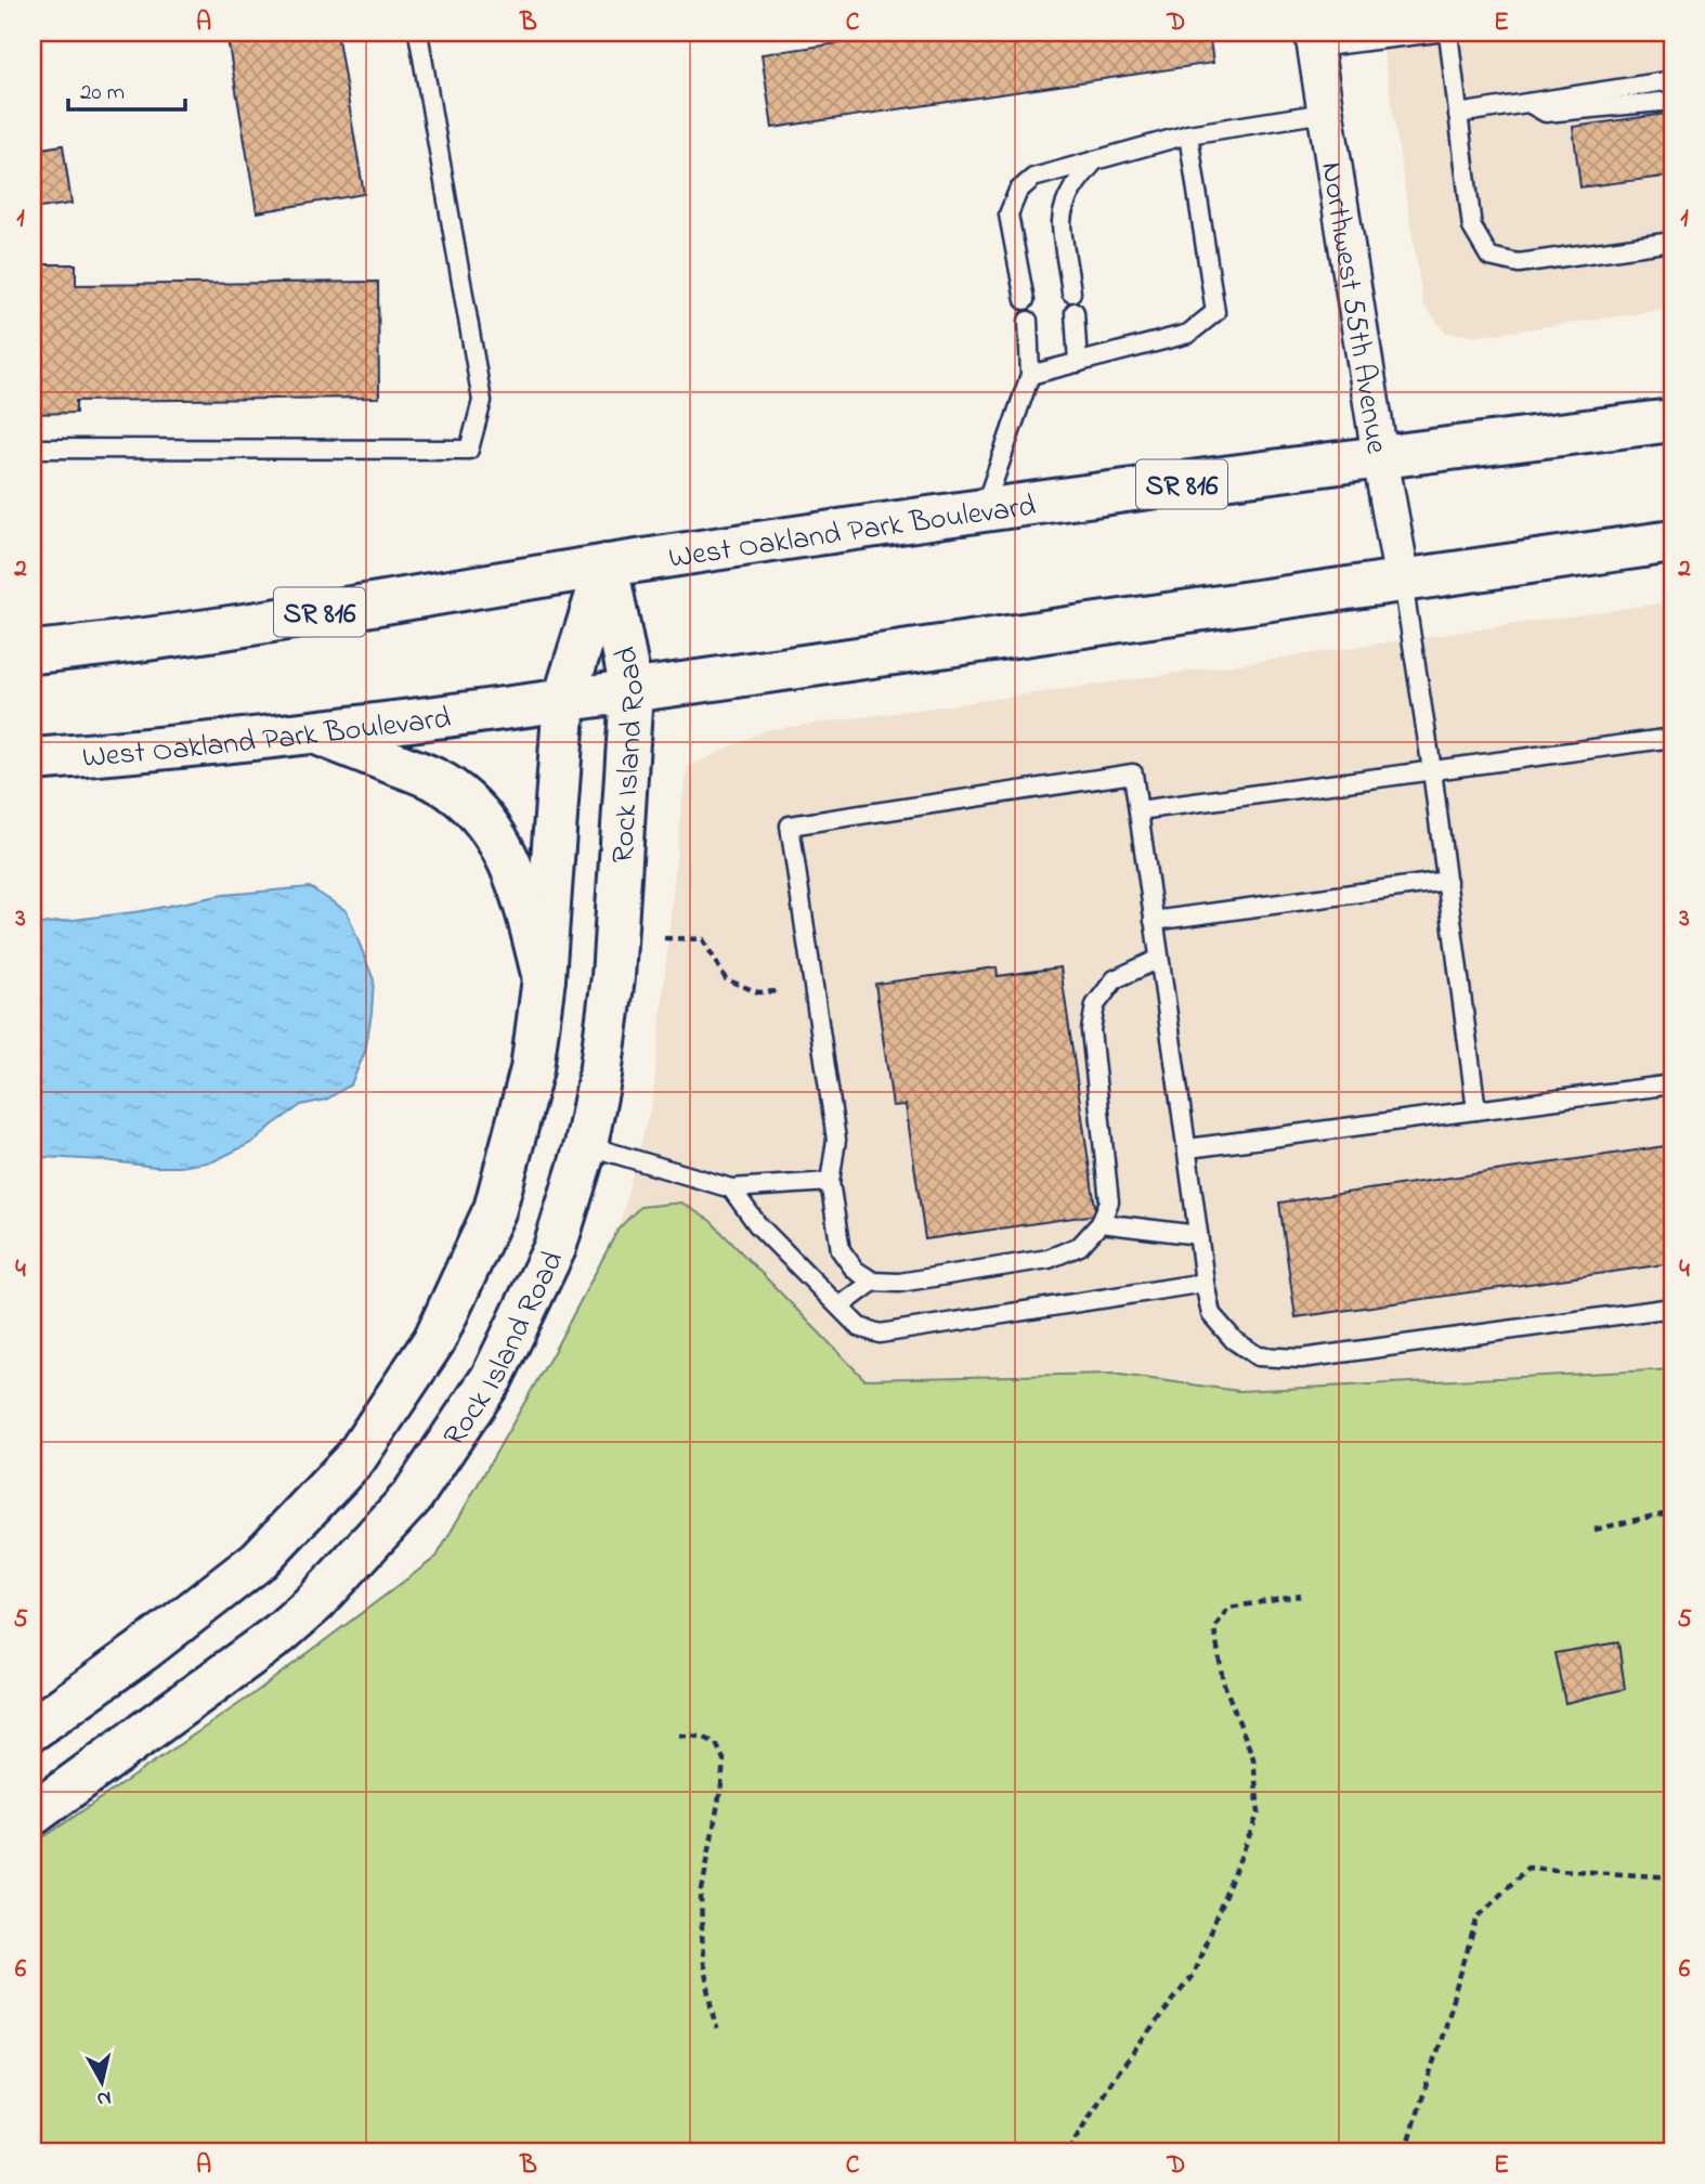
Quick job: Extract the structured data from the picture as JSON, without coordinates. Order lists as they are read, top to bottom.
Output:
{
  "streets": {
    "main road": ["SR 816", "West Oakland Park Boulevard", "Rock Island Road"],
    "street": ["Northwest 55th Avenue"]
  },
  "crossings": [
    ["Northwest 55th Avenue", "West Oakland Park Boulevard"],
    ["West Oakland Park Boulevard", "Rock Island Road"]
  ],
  "scale_bar": "20 m",
  "north": "bottom",
  "grid": {
    "columns": [
      "A",
      "B",
      "C",
      "D",
      "E"
    ],
    "rows": [
      "1",
      "2",
      "3",
      "4",
      "5",
      "6"
    ]
  }
}
